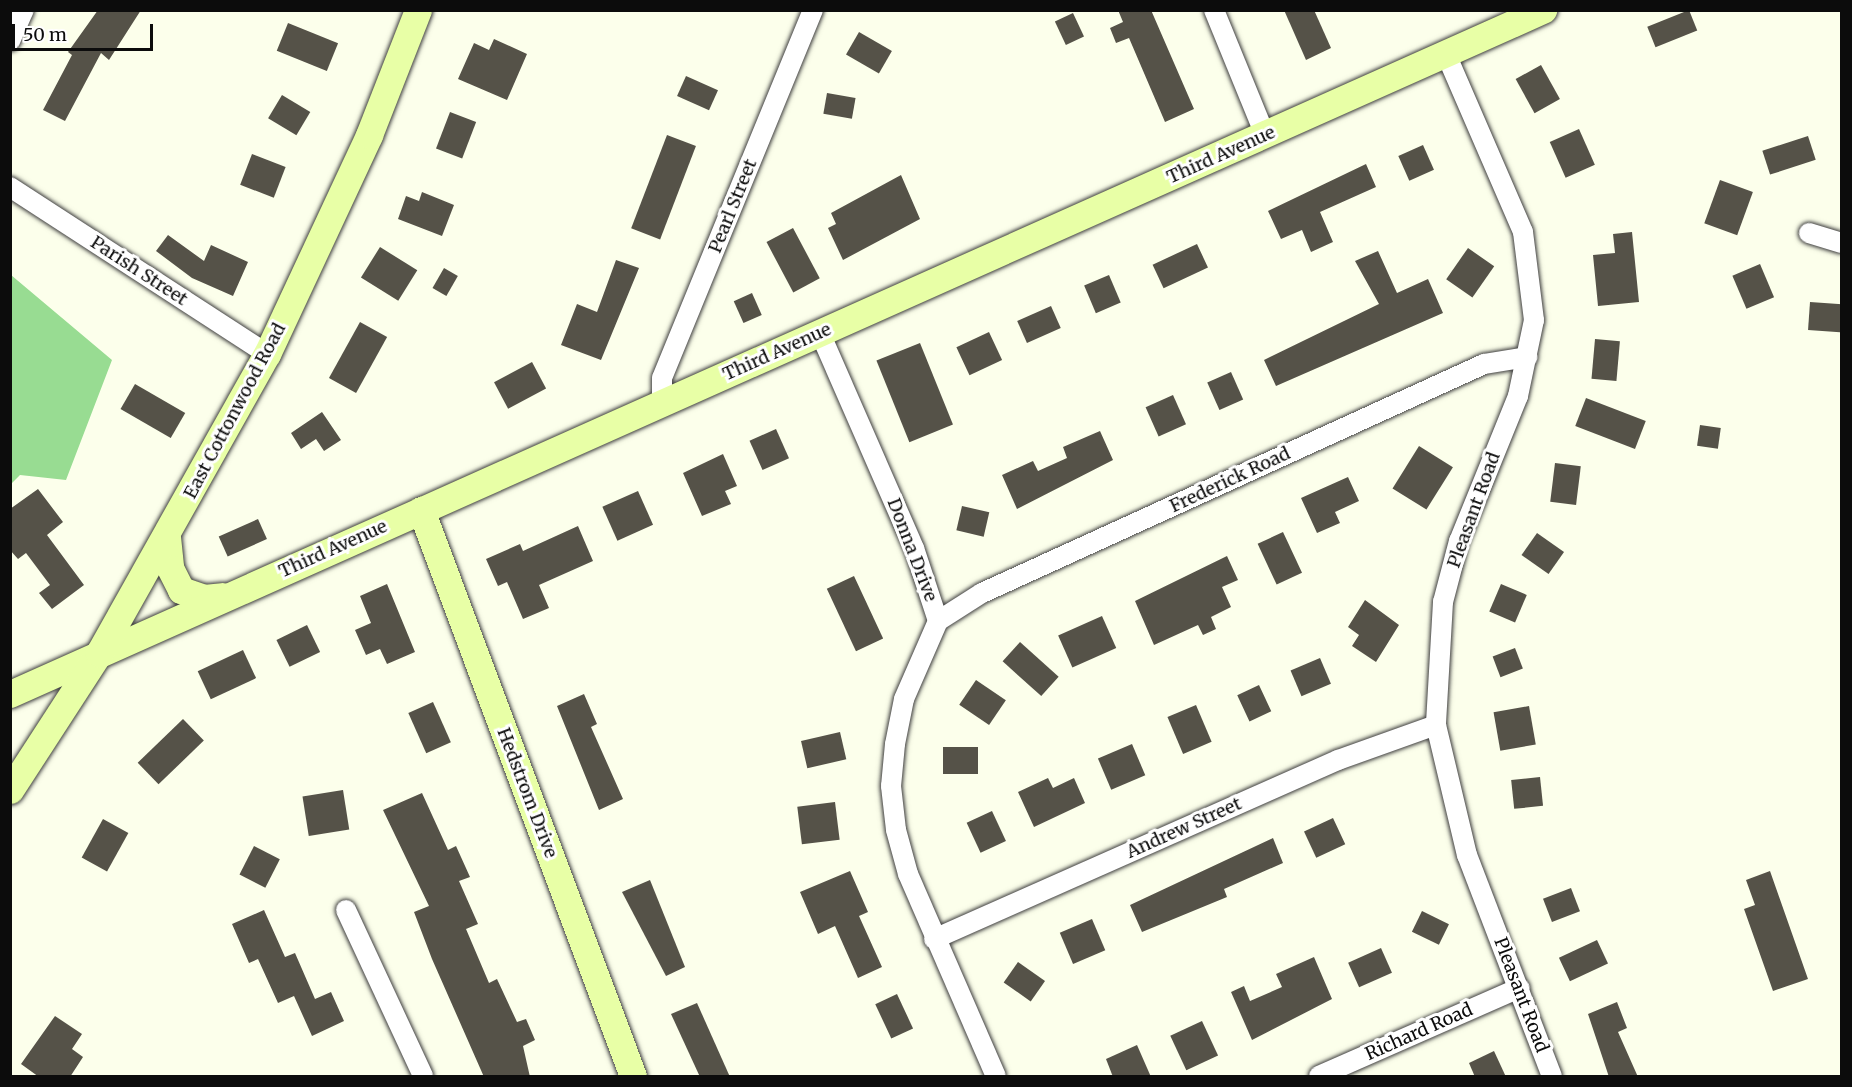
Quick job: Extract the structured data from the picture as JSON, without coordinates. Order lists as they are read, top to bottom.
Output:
{
  "streets": {
    "street": [
      "Third Avenue",
      "Pearl Street",
      "Parish Street",
      "East Cottonwood Road",
      "Frederick Road",
      "Pleasant Road",
      "Donna Drive",
      "Hedstrom Drive",
      "Andrew Street",
      "Richard Road"
    ]
  },
  "crossings": [
    ["Third Avenue", "Pearl Street"],
    ["Third Avenue", "East Cottonwood Road"],
    ["Third Avenue", "Pleasant Road"],
    ["Third Avenue", "Donna Drive"],
    ["Third Avenue", "Hedstrom Drive"],
    ["Parish Street", "East Cottonwood Road"],
    ["Frederick Road", "Pleasant Road"],
    ["Frederick Road", "Donna Drive"],
    ["Pleasant Road", "Andrew Street"],
    ["Pleasant Road", "Richard Road"],
    ["Donna Drive", "Andrew Street"]
  ],
  "scale_bar": "50 m"
}
